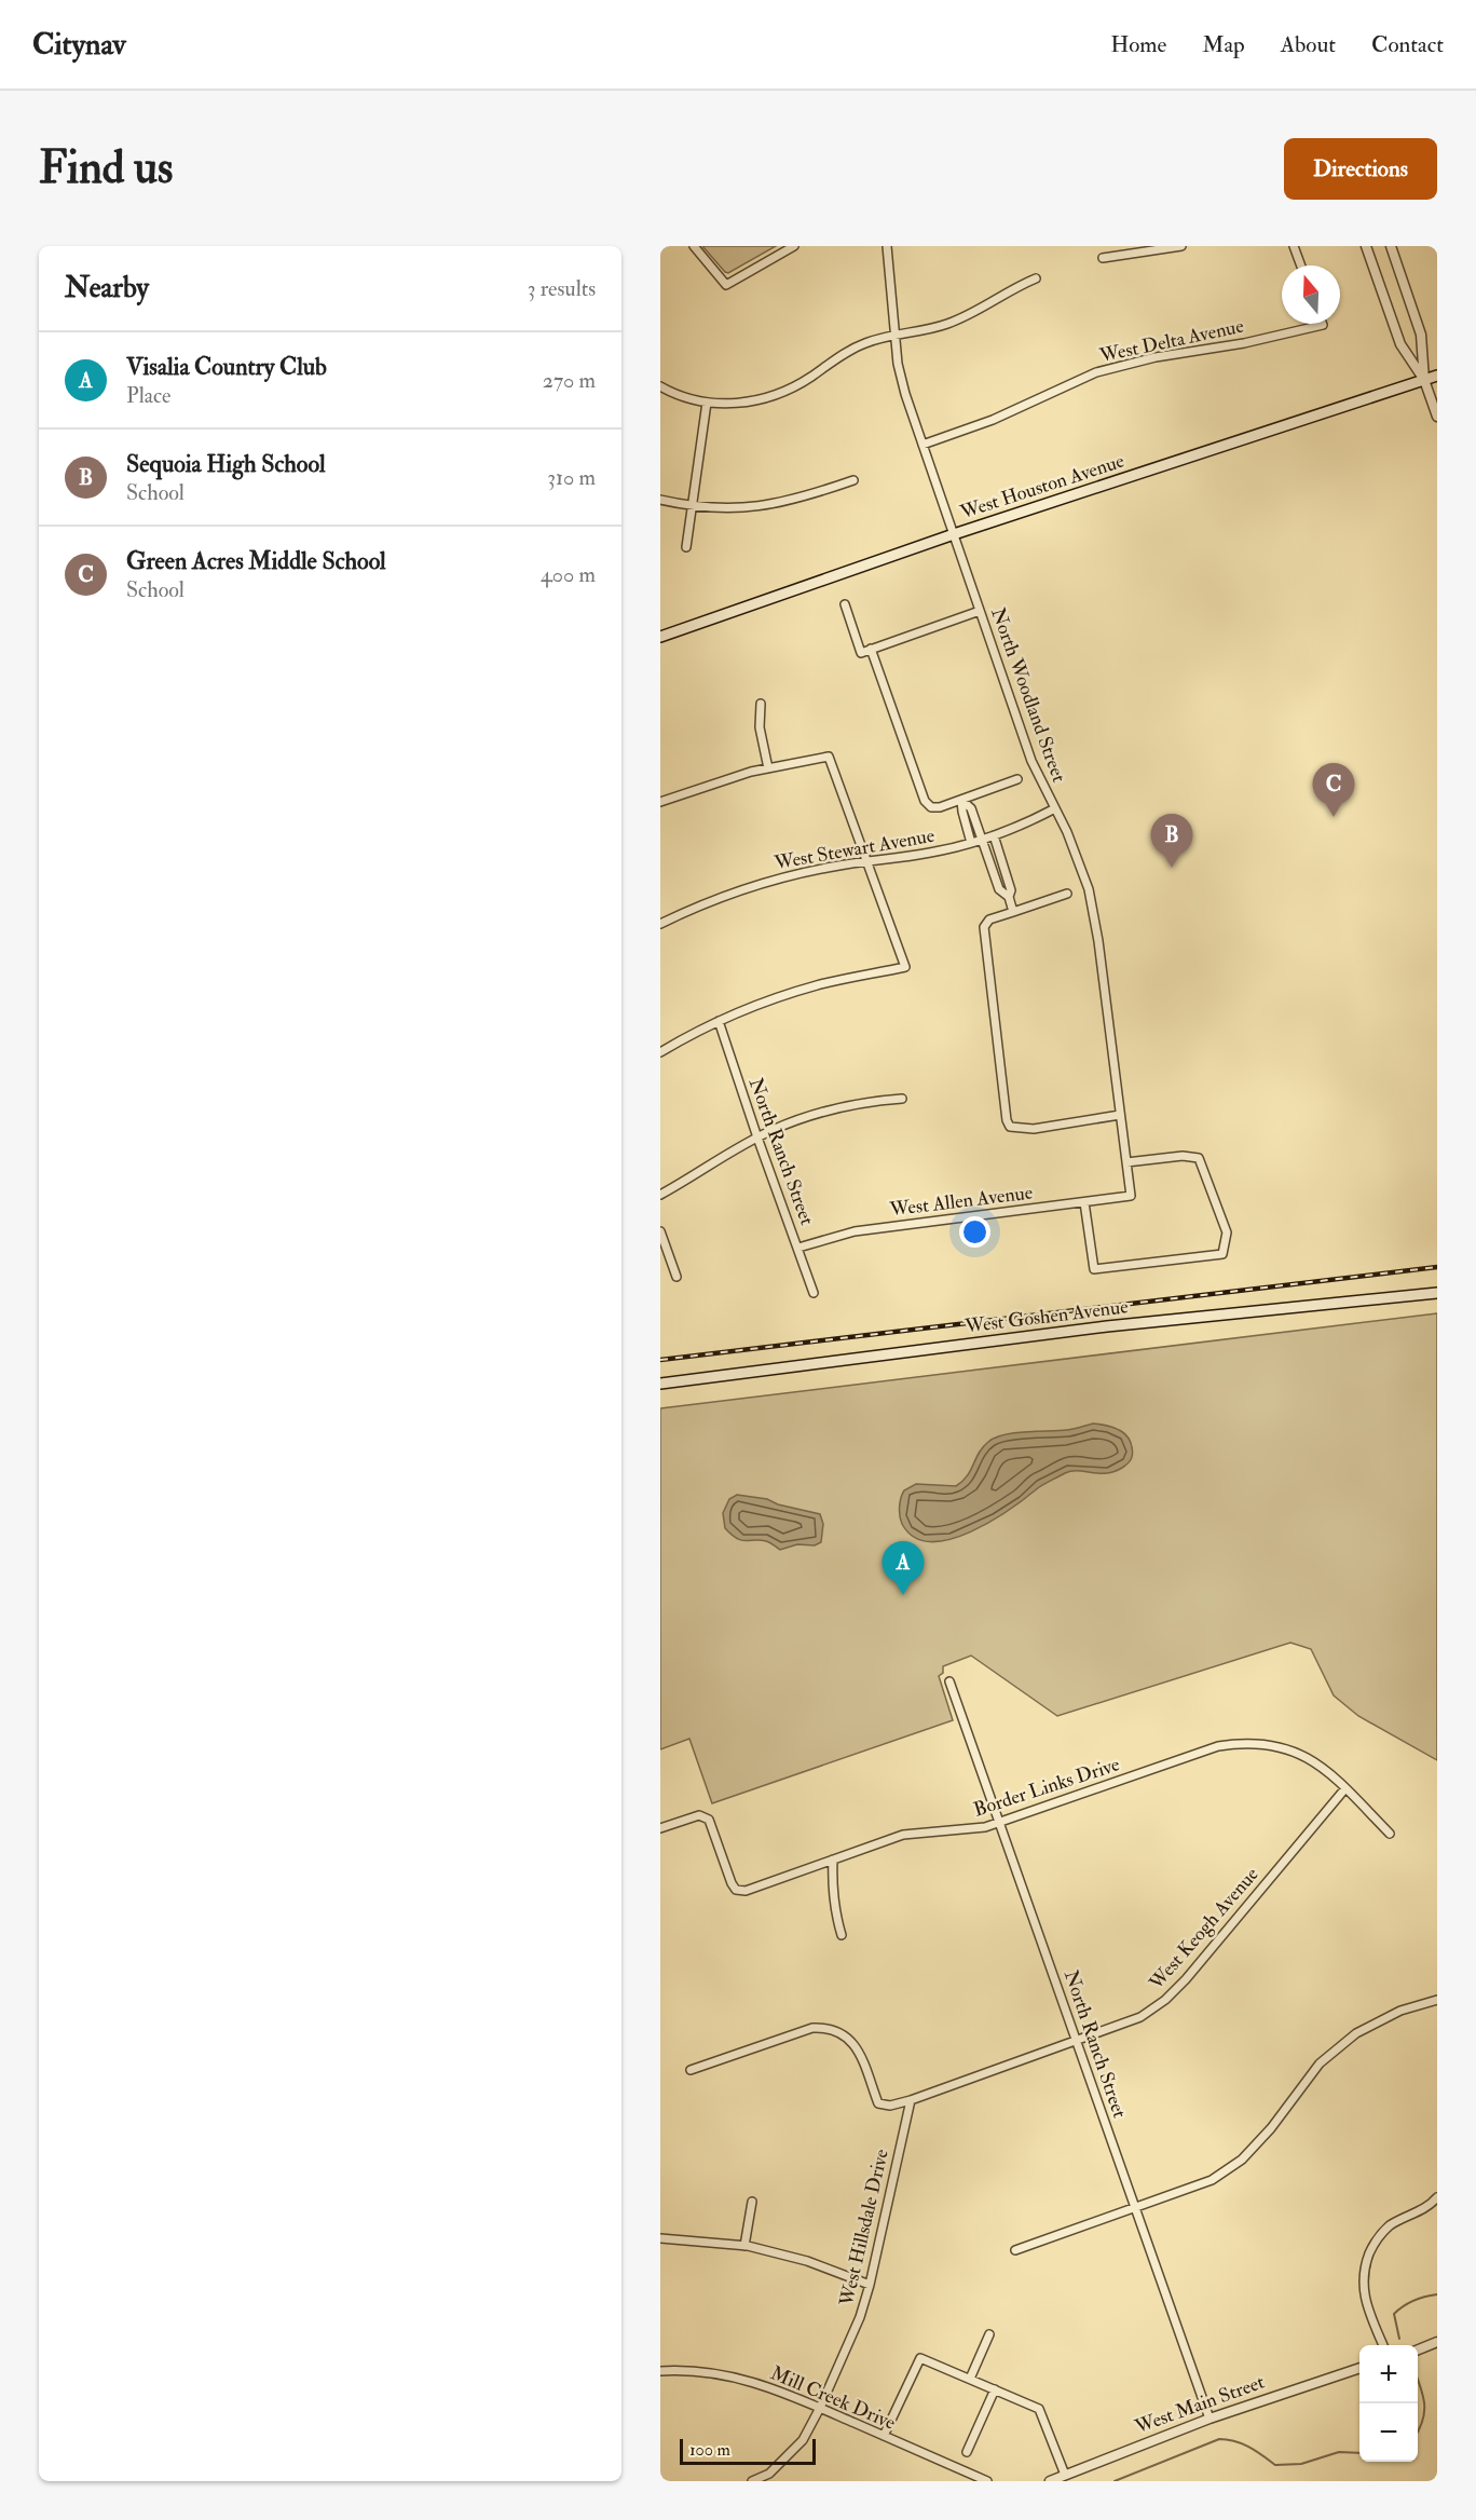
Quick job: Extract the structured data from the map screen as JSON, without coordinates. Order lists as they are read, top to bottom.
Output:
{
  "streets": {
    "main road": ["West Houston Avenue", "West Goshen Avenue"],
    "street": [
      "West Delta Avenue",
      "North Woodland Street",
      "West Stewart Avenue",
      "North Ranch Street",
      "West Allen Avenue",
      "Border Links Drive",
      "West Keogh Avenue",
      "West Hillsdale Drive",
      "Mill Creek Drive",
      "West Main Street"
    ]
  },
  "crossings": [
    ["West Delta Avenue", "North Woodland Street"],
    ["West Houston Avenue", "North Woodland Street"],
    ["North Woodland Street", "West Stewart Avenue"],
    ["North Woodland Street", "West Allen Avenue"],
    ["North Ranch Street", "West Allen Avenue"],
    ["North Ranch Street", "Border Links Drive"],
    ["North Ranch Street", "West Keogh Avenue"],
    ["North Ranch Street", "West Main Street"],
    ["Border Links Drive", "West Keogh Avenue"],
    ["West Keogh Avenue", "West Hillsdale Drive"],
    ["West Hillsdale Drive", "Mill Creek Drive"]
  ],
  "scale_bar": "100 m",
  "north": "top",
  "page": {
    "header": "Citynav",
    "nav": [
      "Home",
      "Map",
      "About",
      "Contact"
    ],
    "buttons": "Directions",
    "title": "Find us",
    "heading": ["Nearby", "3 results"],
    "list": [
      {
        "mark": "A",
        "name": "Visalia Country Club",
        "note": "Place",
        "value": "270 m"
      },
      {
        "mark": "B",
        "name": "Sequoia High School",
        "note": "School",
        "value": "310 m"
      },
      {
        "mark": "C",
        "name": "Green Acres Middle School",
        "note": "School",
        "value": "400 m"
      }
    ],
    "pins": ["C", "B", "A"],
    "map_buttons": ["+", "−"],
    "scale": "100 m"
  }
}
